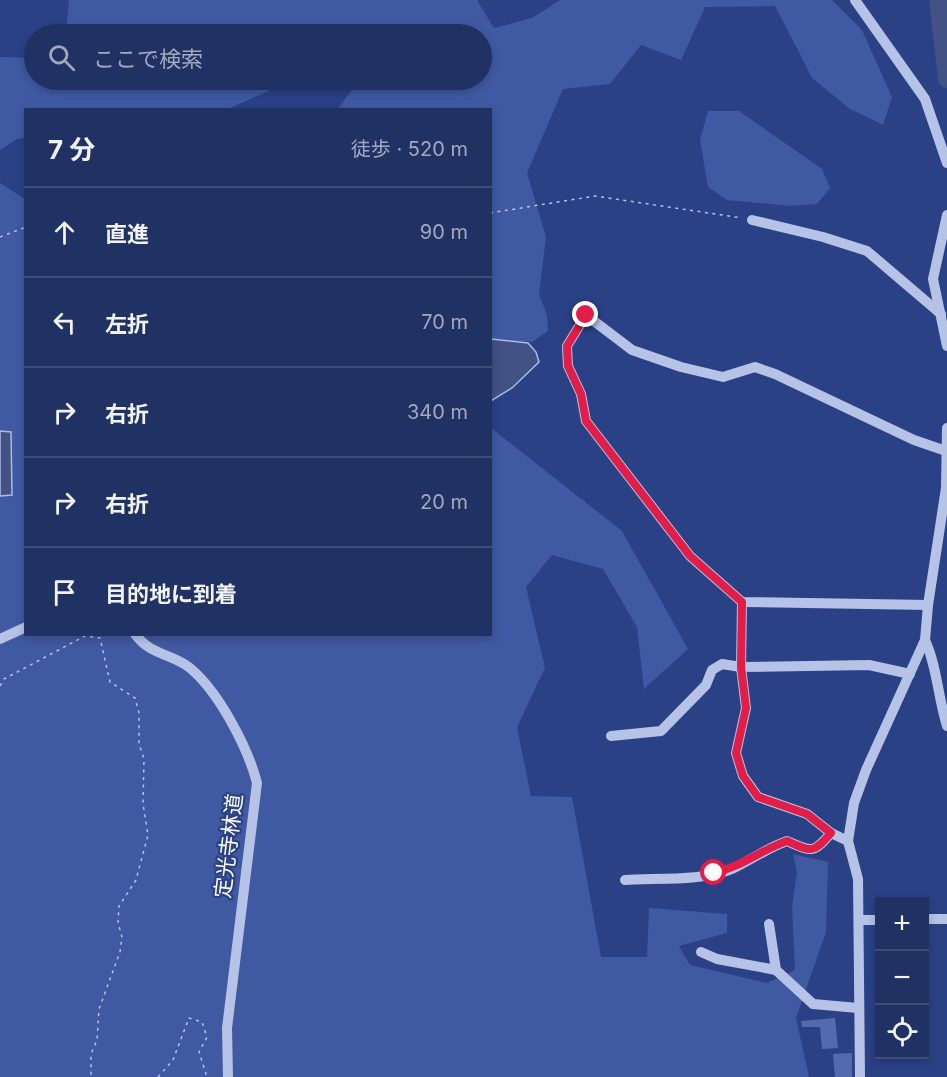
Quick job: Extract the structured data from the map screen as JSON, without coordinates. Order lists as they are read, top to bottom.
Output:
{
  "streets": {
    "street": ["定光寺林道"]
  },
  "page": {
    "search": "ここで検索",
    "heading": ["7 分", "徒歩 · 520 m"],
    "list": [
      ["直進", "90 m"],
      ["左折", "70 m"],
      ["右折", "340 m"],
      ["右折", "20 m"],
      "目的地に到着"
    ],
    "map_buttons": ["+", "−"]
  }
}
